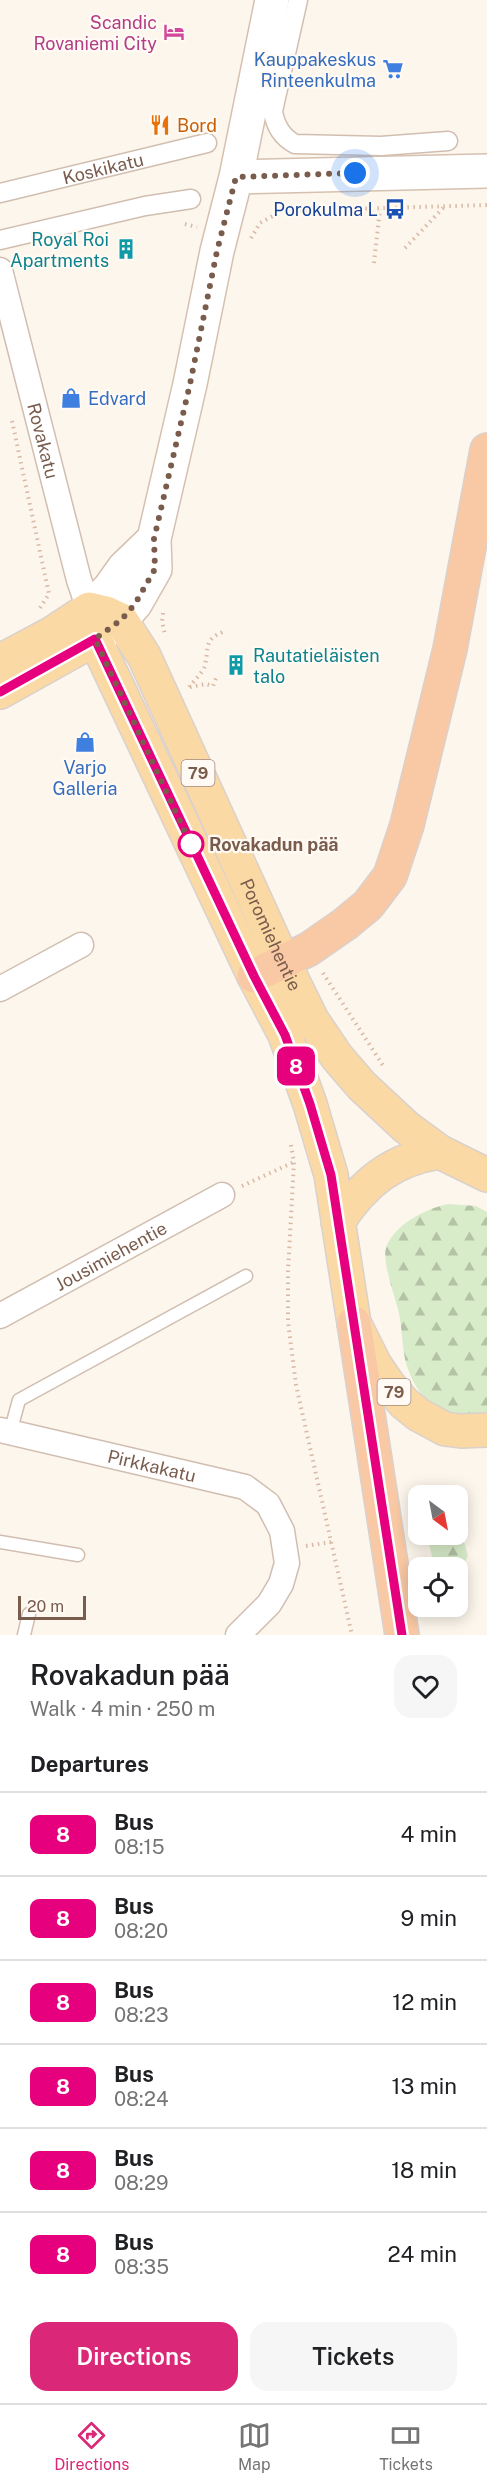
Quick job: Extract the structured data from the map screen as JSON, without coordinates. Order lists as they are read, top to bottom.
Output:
{
  "streets": {
    "main road": ["79", "Poromiehentie"],
    "street": [
      "Koskikatu",
      "Rovakatu",
      "Jousimiehentie",
      "Pirkkakatu"
    ]
  },
  "crossings": [
    ["Rovakatu", "Poromiehentie"],
    ["79", "Poromiehentie"]
  ],
  "places": {
    "hotel": ["Scandic Rovaniemi City"],
    "supermarket": ["Kauppakeskus Rinteenkulma"],
    "restaurant": ["Bord"],
    "bus stop": ["Porokulma L"],
    "building": ["Royal Roi Apartments", "Rautatieläisten talo"],
    "shop": ["Edvard", "Varjo Galleria"],
    "other": ["Rovakadun pää"]
  },
  "lines": ["bus line 8"],
  "scale_bar": "20 m",
  "north": "bottom right",
  "page": {
    "on_map": "8",
    "scale": "20 m",
    "heading": [
      ["Rovakadun pää", "Walk · 4 min · 250 m"],
      "Departures"
    ],
    "list": [
      {
        "mark": "8",
        "name": "Bus",
        "note": "08:15",
        "value": "4 min"
      },
      {
        "mark": "8",
        "name": "Bus",
        "note": "08:20",
        "value": "9 min"
      },
      {
        "mark": "8",
        "name": "Bus",
        "note": "08:23",
        "value": "12 min"
      },
      {
        "mark": "8",
        "name": "Bus",
        "note": "08:24",
        "value": "13 min"
      },
      {
        "mark": "8",
        "name": "Bus",
        "note": "08:29",
        "value": "18 min"
      },
      {
        "mark": "8",
        "name": "Bus",
        "note": "08:35",
        "value": "24 min"
      }
    ],
    "buttons": ["Directions", "Tickets"],
    "tabs": ["Directions", "Map", "Tickets"]
  }
}
